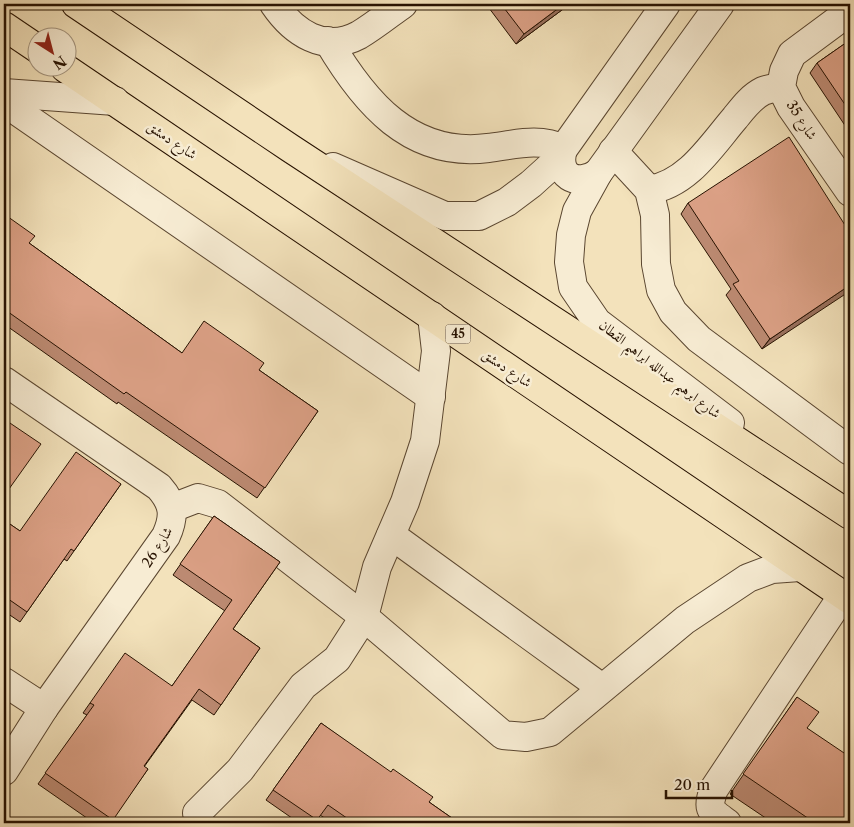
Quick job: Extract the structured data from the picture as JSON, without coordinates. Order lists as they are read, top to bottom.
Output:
{
  "streets": {
    "main road": ["شارع دمشق", "45"],
    "street": ["شارع 35", "شارع ابرهيم عبدالله ابراهيم القطان", "شارع 26"]
  },
  "scale_bar": "20 m",
  "north": "bottom right"
}
